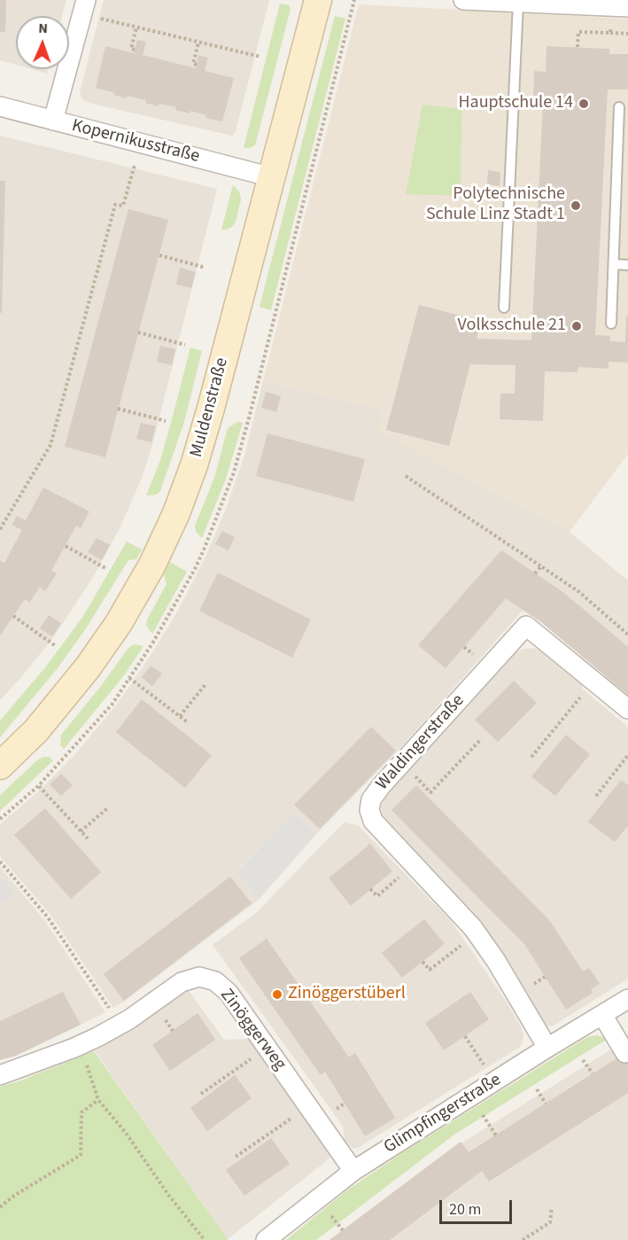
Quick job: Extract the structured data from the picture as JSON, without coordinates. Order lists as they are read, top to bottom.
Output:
{
  "streets": {
    "main road": ["Muldenstraße"],
    "street": [
      "Kopernikusstraße",
      "Waldingerstraße",
      "Zinöggerweg",
      "Glimpfingerstraße"
    ]
  },
  "crossings": [
    ["Kopernikusstraße", "Muldenstraße"],
    ["Waldingerstraße", "Glimpfingerstraße"],
    ["Zinöggerweg", "Glimpfingerstraße"]
  ],
  "places": [
    "Hauptschule 14",
    "Polytechnische Schule Linz Stadt 1",
    "Volksschule 21",
    "Zinöggerstüberl"
  ],
  "scale_bar": "20 m",
  "north": "top"
}
